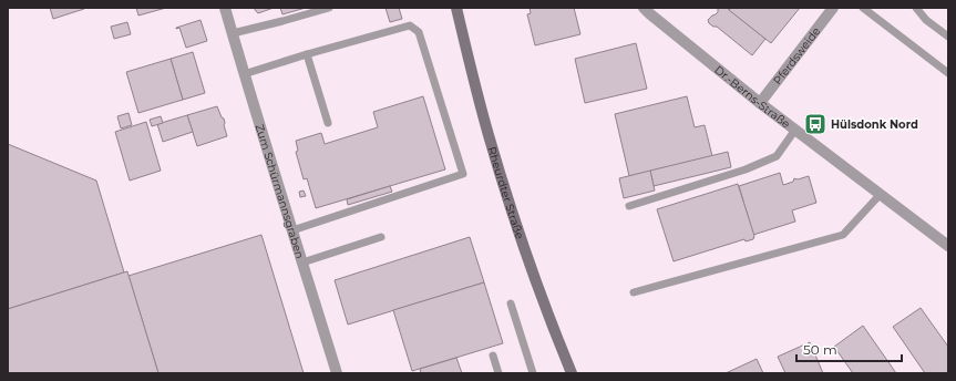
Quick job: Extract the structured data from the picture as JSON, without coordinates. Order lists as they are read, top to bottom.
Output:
{
  "streets": {
    "main road": ["Rheurdter Straße"],
    "street": ["Pferdsweide", "Dr.-Berns-Straße", "Zum Schürmannsgraben"]
  },
  "crossings": [
    ["Pferdsweide", "Dr.-Berns-Straße"]
  ],
  "places": {
    "bus stop": ["Hülsdonk Nord"]
  },
  "scale_bar": "50 m"
}
